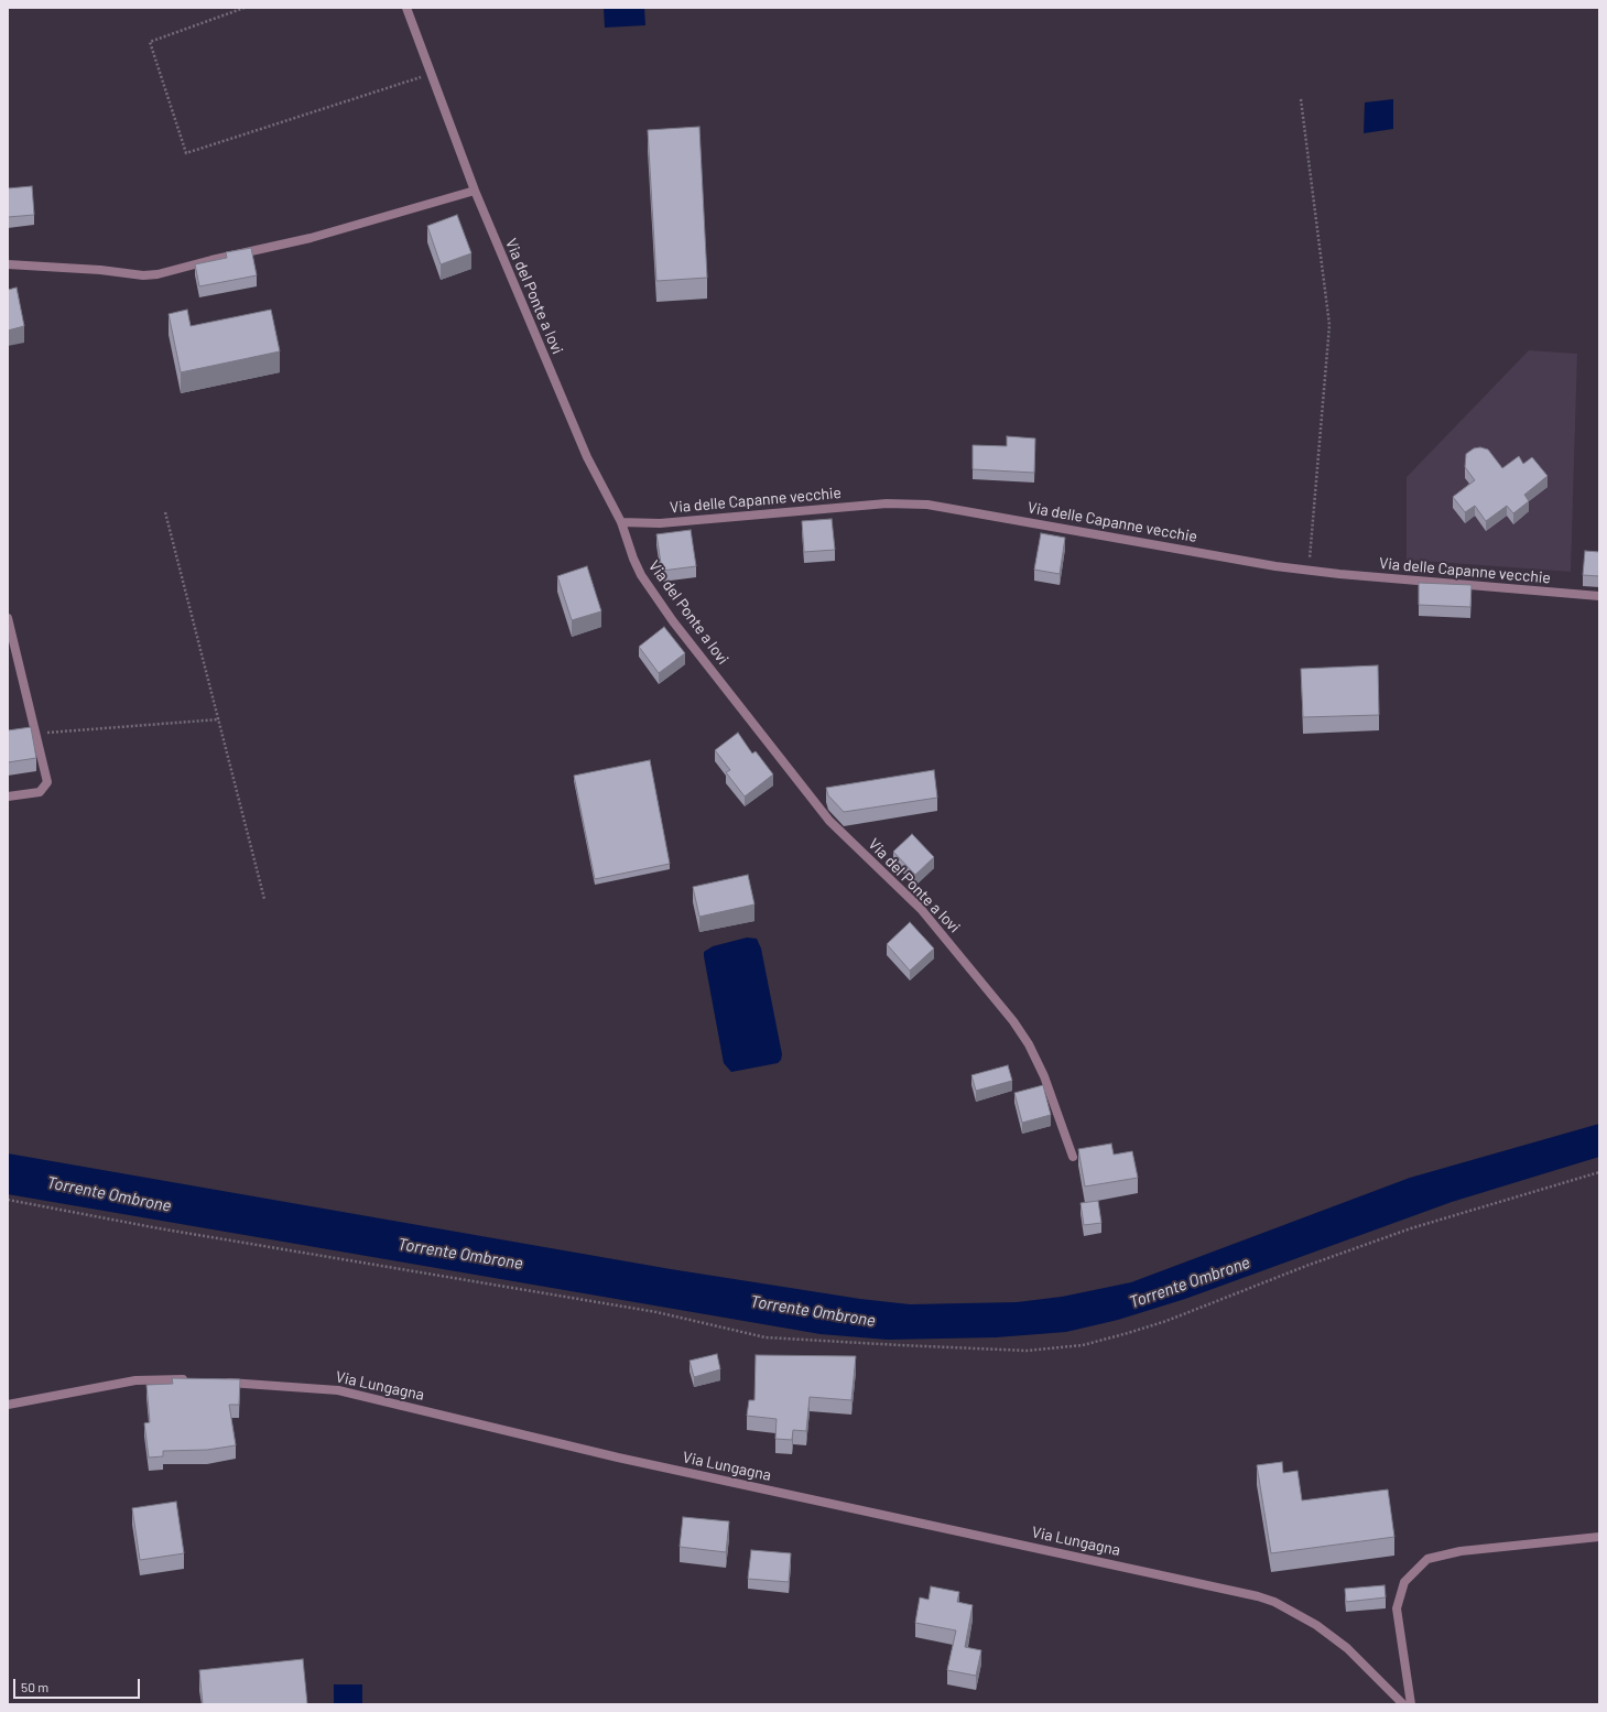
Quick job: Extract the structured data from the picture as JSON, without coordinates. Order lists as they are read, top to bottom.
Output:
{
  "streets": {
    "street": ["Via del Ponte a Iovi", "Via delle Capanne vecchie", "Via Lungagna"]
  },
  "crossings": [
    ["Via del Ponte a Iovi", "Via delle Capanne vecchie"]
  ],
  "water": ["Torrente Ombrone"],
  "scale_bar": "50 m"
}
